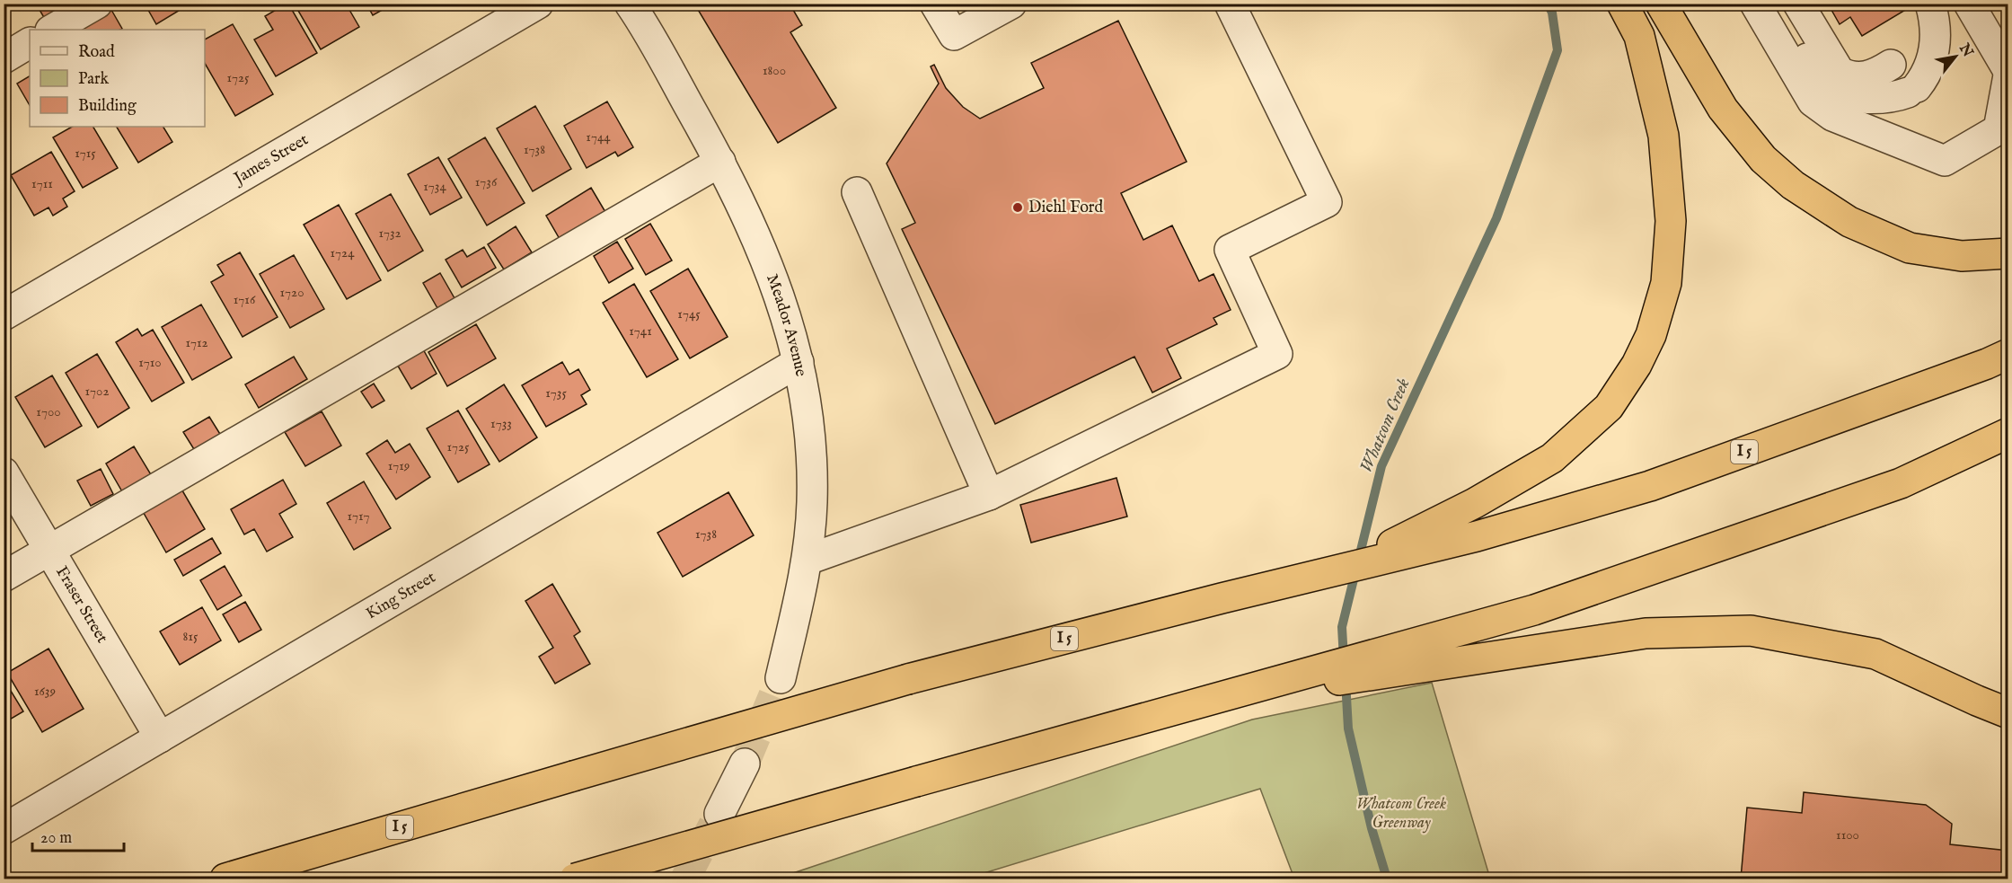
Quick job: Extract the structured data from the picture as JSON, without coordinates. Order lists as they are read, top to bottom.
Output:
{
  "streets": {
    "highway": ["I 5"],
    "street": [
      "James Street",
      "Meador Avenue",
      "King Street",
      "Fraser Street"
    ]
  },
  "crossings": [
    ["Meador Avenue", "King Street"],
    ["King Street", "Fraser Street"]
  ],
  "water": ["Whatcom Creek"],
  "parks": ["Whatcom Creek Greenway"],
  "places": ["Diehl Ford"],
  "house_numbers": [
    "1800",
    "1725",
    "1744",
    "1738",
    "1715",
    "1736",
    "1711",
    "1734",
    "1732",
    "1724",
    "1720",
    "1716",
    "1745",
    "1741",
    "1712",
    "1710",
    "1702",
    "1735",
    "1700",
    "1733",
    "1725",
    "1719",
    "1717",
    "1738",
    "815",
    "1639",
    "1100"
  ],
  "legend": ["Road", "Park", "Building"],
  "scale_bar": "20 m",
  "north": "top right"
}
